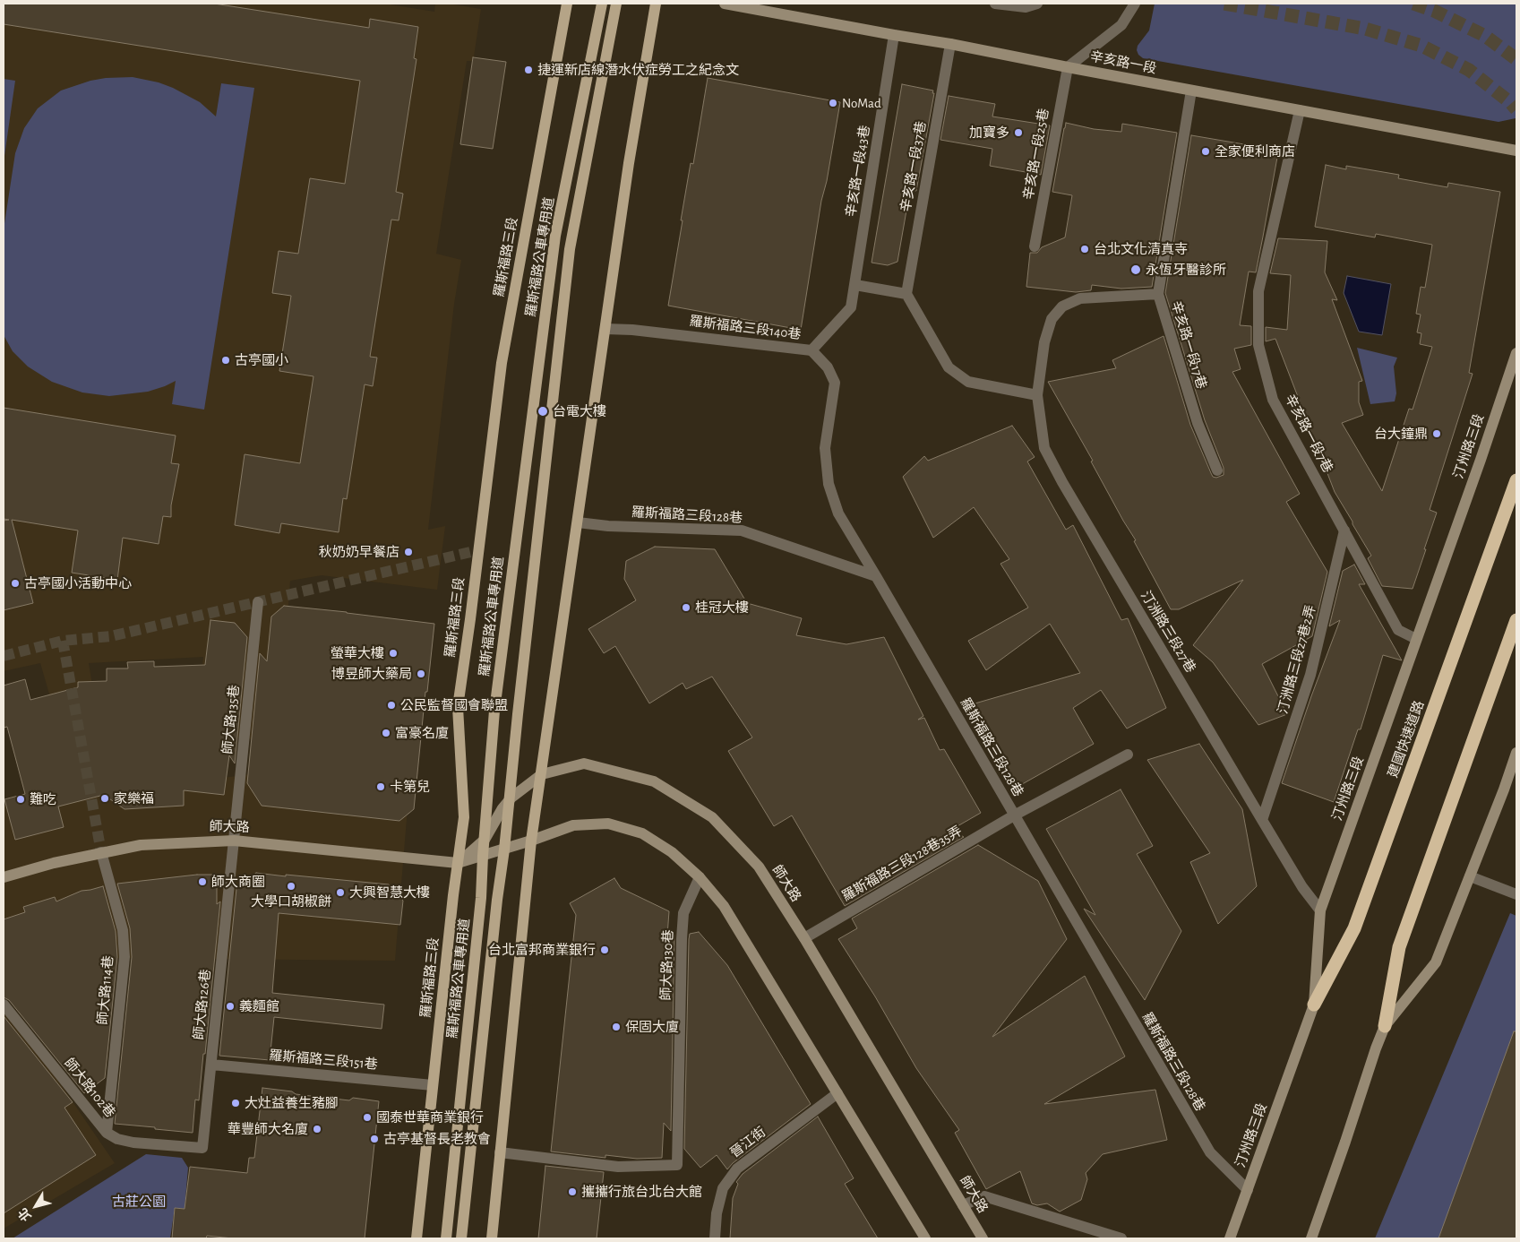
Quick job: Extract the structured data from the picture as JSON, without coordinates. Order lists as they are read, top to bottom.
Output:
{
  "streets": {
    "highway": ["建國快速道路"],
    "main road": [
      "辛亥路一段",
      "羅斯福路三段",
      "羅斯福路公車專用道",
      "汀州路三段",
      "師大路"
    ],
    "street": [
      "辛亥路一段25巷",
      "辛亥路一段37巷",
      "辛亥路一段43巷",
      "羅斯福路三段140巷",
      "辛亥路一段17巷",
      "辛亥路一段7巷",
      "羅斯福路三段128巷",
      "汀洲路三段27巷",
      "汀洲路三段27巷2弄",
      "師大路135巷",
      "羅斯福路三段128巷35弄",
      "師大路130巷",
      "師大路114巷",
      "師大路126巷",
      "羅斯福路三段151巷",
      "師大路102巷",
      "晉江街"
    ]
  },
  "crossings": [
    ["辛亥路一段", "辛亥路一段25巷"],
    ["辛亥路一段", "辛亥路一段37巷"],
    ["辛亥路一段", "辛亥路一段43巷"],
    ["辛亥路一段", "辛亥路一段17巷"],
    ["辛亥路一段", "辛亥路一段7巷"],
    ["辛亥路一段43巷", "羅斯福路三段140巷"],
    ["羅斯福路三段", "師大路"],
    ["羅斯福路三段", "羅斯福路三段151巷"],
    ["羅斯福路公車專用道", "師大路"],
    ["辛亥路一段17巷", "汀洲路三段27巷"],
    ["辛亥路一段7巷", "汀州路三段"],
    ["辛亥路一段7巷", "汀洲路三段27巷2弄"],
    ["汀州路三段", "羅斯福路三段128巷"],
    ["汀州路三段", "汀洲路三段27巷"],
    ["汀州路三段", "建國快速道路"],
    ["羅斯福路三段128巷", "羅斯福路三段128巷35弄"],
    ["汀洲路三段27巷", "汀洲路三段27巷2弄"],
    ["師大路135巷", "師大路"],
    ["師大路135巷", "師大路126巷"],
    ["師大路", "羅斯福路三段128巷35弄"],
    ["師大路", "師大路130巷"],
    ["師大路", "師大路114巷"],
    ["師大路", "師大路126巷"],
    ["師大路", "晉江街"],
    ["師大路114巷", "師大路102巷"],
    ["師大路126巷", "羅斯福路三段151巷"],
    ["師大路126巷", "師大路102巷"]
  ],
  "parks": ["古莊公園"],
  "places": [
    "捷運新店線潛水伏症勞工之紀念文",
    "NoMad",
    "加寶多",
    "全家便利商店",
    "台北文化清真寺",
    "永恆牙醫診所",
    "古亭國小",
    "台電大樓",
    "台大鐘鼎",
    "秋奶奶早餐店",
    "古亭國小活動中心",
    "桂冠大樓",
    "螢華大樓",
    "博昱師大藥局",
    "公民監督國會聯盟",
    "富豪名廈",
    "卡第兒",
    "家樂福",
    "難吃",
    "師大商圈",
    "大學口胡椒餅",
    "大興智慧大樓",
    "台北富邦商業銀行",
    "義麵館",
    "保固大廈",
    "大灶益養生豬腳",
    "國泰世華商業銀行",
    "華豐師大名廈",
    "古亭基督長老教會",
    "攜攜行旅台北台大館"
  ],
  "north": "bottom left"
}
